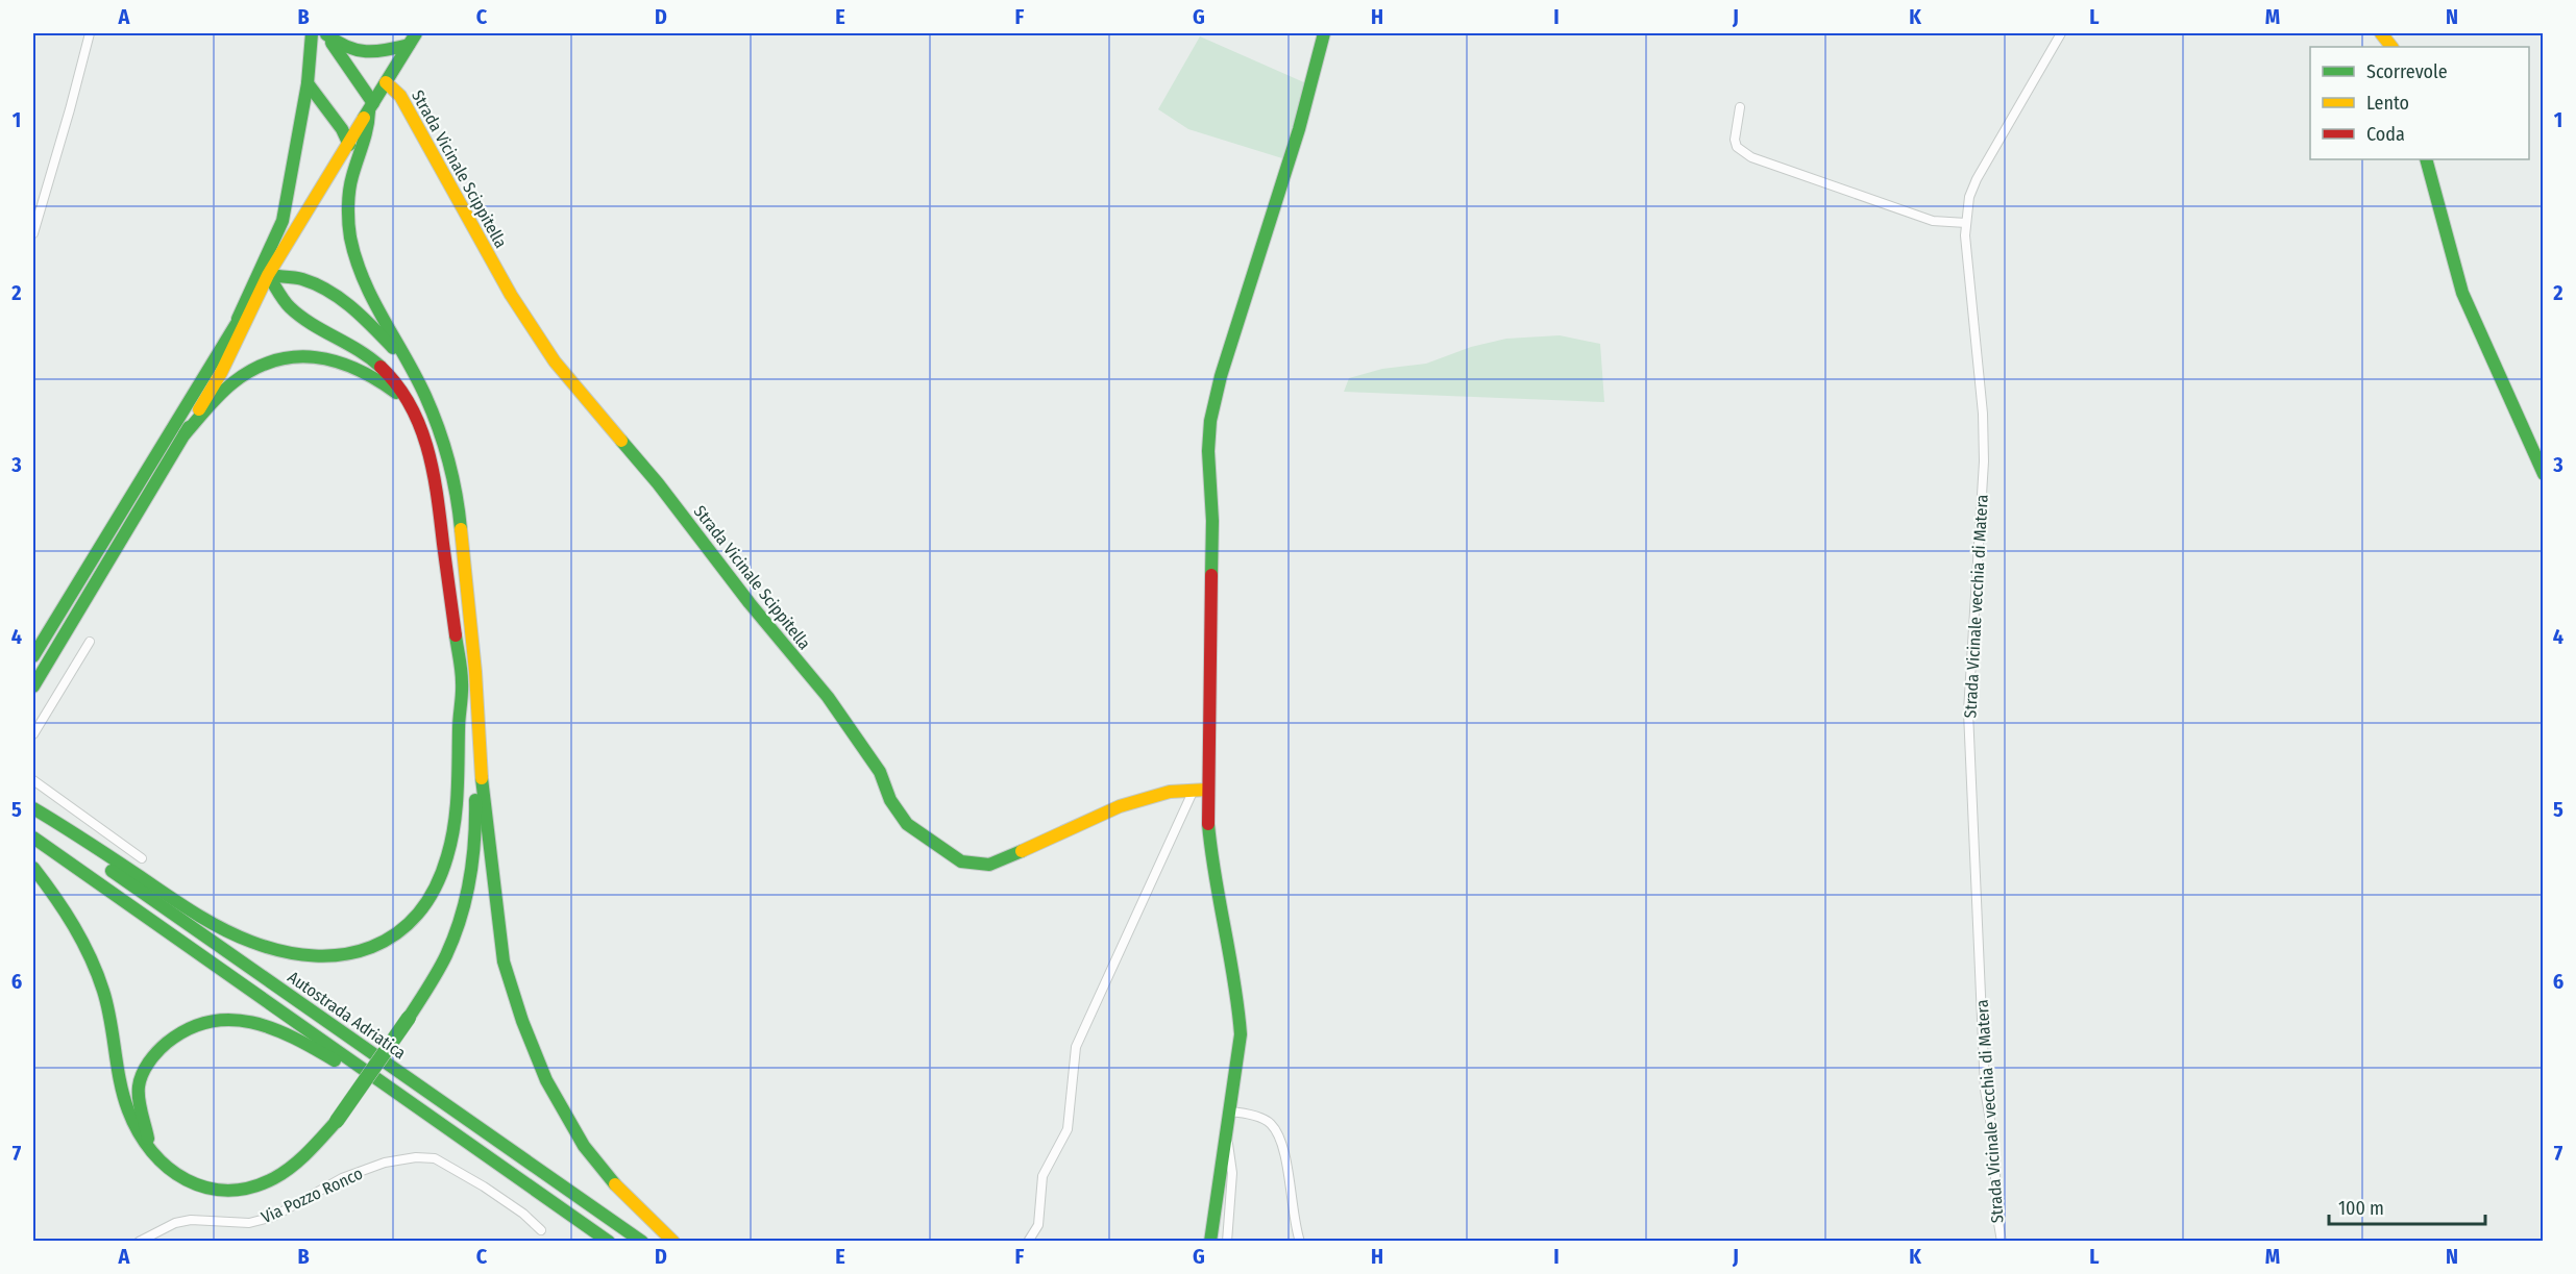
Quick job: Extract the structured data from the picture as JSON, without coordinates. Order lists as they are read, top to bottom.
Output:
{
  "streets": {
    "main road": ["Strada Vicinale Scippitella", "Autostrada Adriatica"],
    "street": ["Strada Vicinale vecchia di Matera", "Via Pozzo Ronco"]
  },
  "legend": ["Scorrevole", "Lento", "Coda"],
  "scale_bar": "100 m",
  "grid": {
    "columns": [
      "A",
      "B",
      "C",
      "D",
      "E",
      "F",
      "G",
      "H",
      "I",
      "J",
      "K",
      "L",
      "M",
      "N"
    ],
    "rows": [
      "1",
      "2",
      "3",
      "4",
      "5",
      "6",
      "7"
    ]
  }
}
